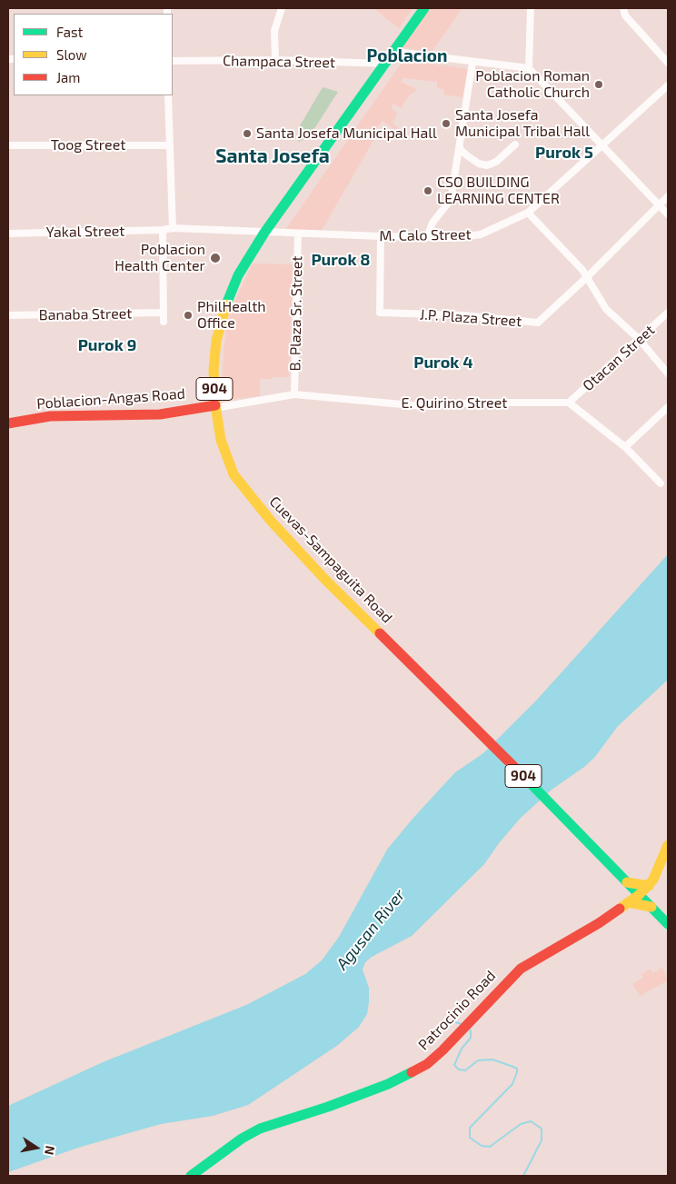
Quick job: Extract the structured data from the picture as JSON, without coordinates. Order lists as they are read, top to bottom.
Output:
{
  "streets": {
    "main road": [
      "904",
      "Poblacion-Angas Road",
      "Cuevas-Sampaguita Road",
      "Patrocinio Road"
    ],
    "street": [
      "Champaca Street",
      "Toog Street",
      "Yakal Street",
      "M. Calo Street",
      "B. Plaza Sr. Street",
      "Banaba Street",
      "J.P. Plaza Street",
      "Otacan Street",
      "E. Quirino Street"
    ]
  },
  "crossings": [
    ["Champaca Street", "Cuevas-Sampaguita Road"],
    ["M. Calo Street", "B. Plaza Sr. Street"],
    ["M. Calo Street", "J.P. Plaza Street"],
    ["M. Calo Street", "Cuevas-Sampaguita Road"],
    ["B. Plaza Sr. Street", "E. Quirino Street"],
    ["Otacan Street", "E. Quirino Street"],
    ["Poblacion-Angas Road", "E. Quirino Street"],
    ["Poblacion-Angas Road", "Cuevas-Sampaguita Road"],
    ["E. Quirino Street", "Cuevas-Sampaguita Road"],
    ["Cuevas-Sampaguita Road", "Patrocinio Road"]
  ],
  "districts": [
    "Poblacion",
    "Purok 5",
    "Santa Josefa",
    "Purok 8",
    "Purok 9",
    "Purok 4"
  ],
  "water": ["Agusan River"],
  "places": [
    "Poblacion Roman Catholic Church",
    "Santa Josefa Municipal Tribal Hall",
    "Santa Josefa Municipal Hall",
    "CSO BUILDING LEARNING CENTER",
    "Poblacion Health Center",
    "PhilHealth Office"
  ],
  "legend": ["Fast", "Slow", "Jam"],
  "north": "right"
}
